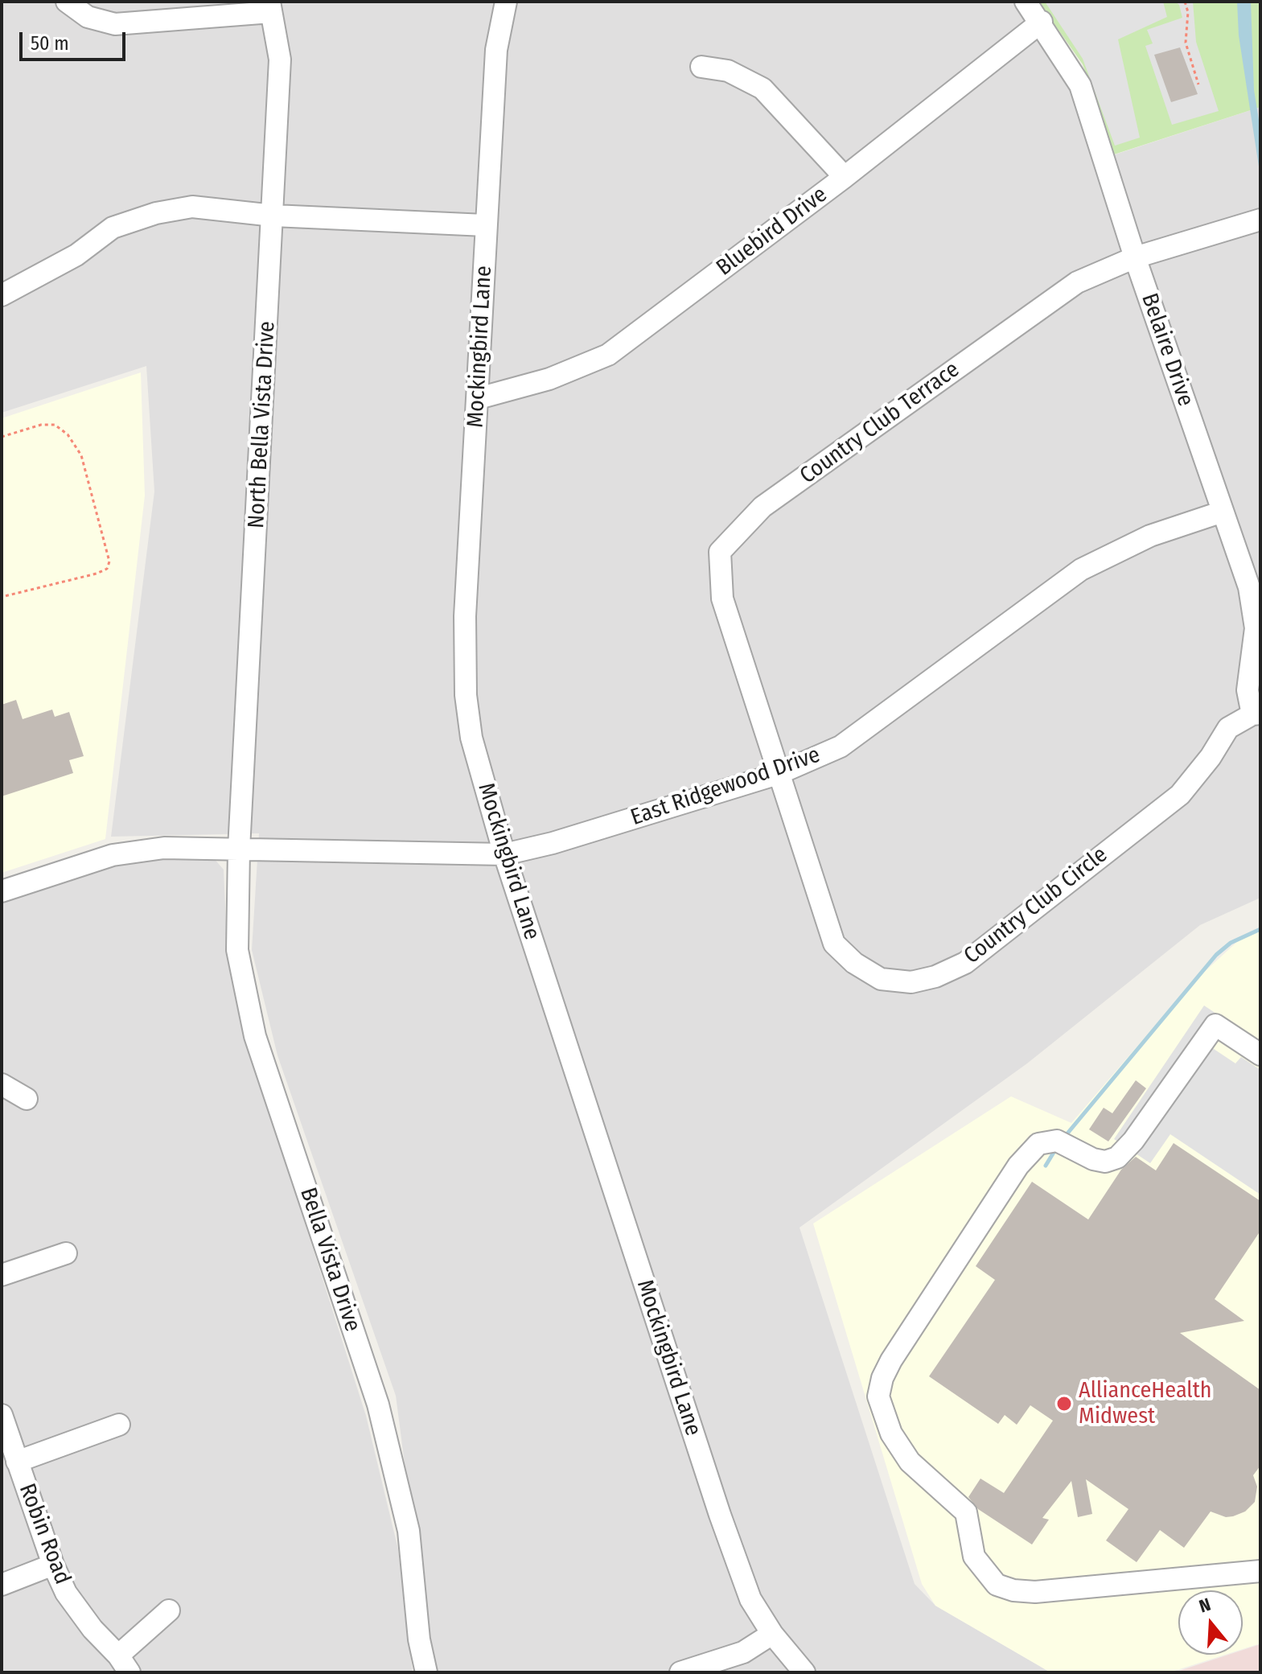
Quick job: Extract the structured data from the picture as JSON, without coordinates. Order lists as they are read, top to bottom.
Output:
{
  "streets": {
    "street": [
      "Bluebird Drive",
      "Mockingbird Lane",
      "Belaire Drive",
      "Country Club Terrace",
      "North Bella Vista Drive",
      "East Ridgewood Drive",
      "Country Club Circle",
      "Bella Vista Drive",
      "Robin Road"
    ]
  },
  "crossings": [
    ["Bluebird Drive", "Mockingbird Lane"],
    ["Bluebird Drive", "Belaire Drive"],
    ["Mockingbird Lane", "East Ridgewood Drive"],
    ["Belaire Drive", "Country Club Terrace"],
    ["Belaire Drive", "East Ridgewood Drive"],
    ["Belaire Drive", "Country Club Circle"],
    ["Country Club Terrace", "East Ridgewood Drive"],
    ["Country Club Terrace", "Country Club Circle"],
    ["North Bella Vista Drive", "East Ridgewood Drive"],
    ["North Bella Vista Drive", "Bella Vista Drive"],
    ["East Ridgewood Drive", "Country Club Circle"],
    ["East Ridgewood Drive", "Bella Vista Drive"]
  ],
  "places": ["AllianceHealth Midwest"],
  "scale_bar": "50 m",
  "north": "top"
}
